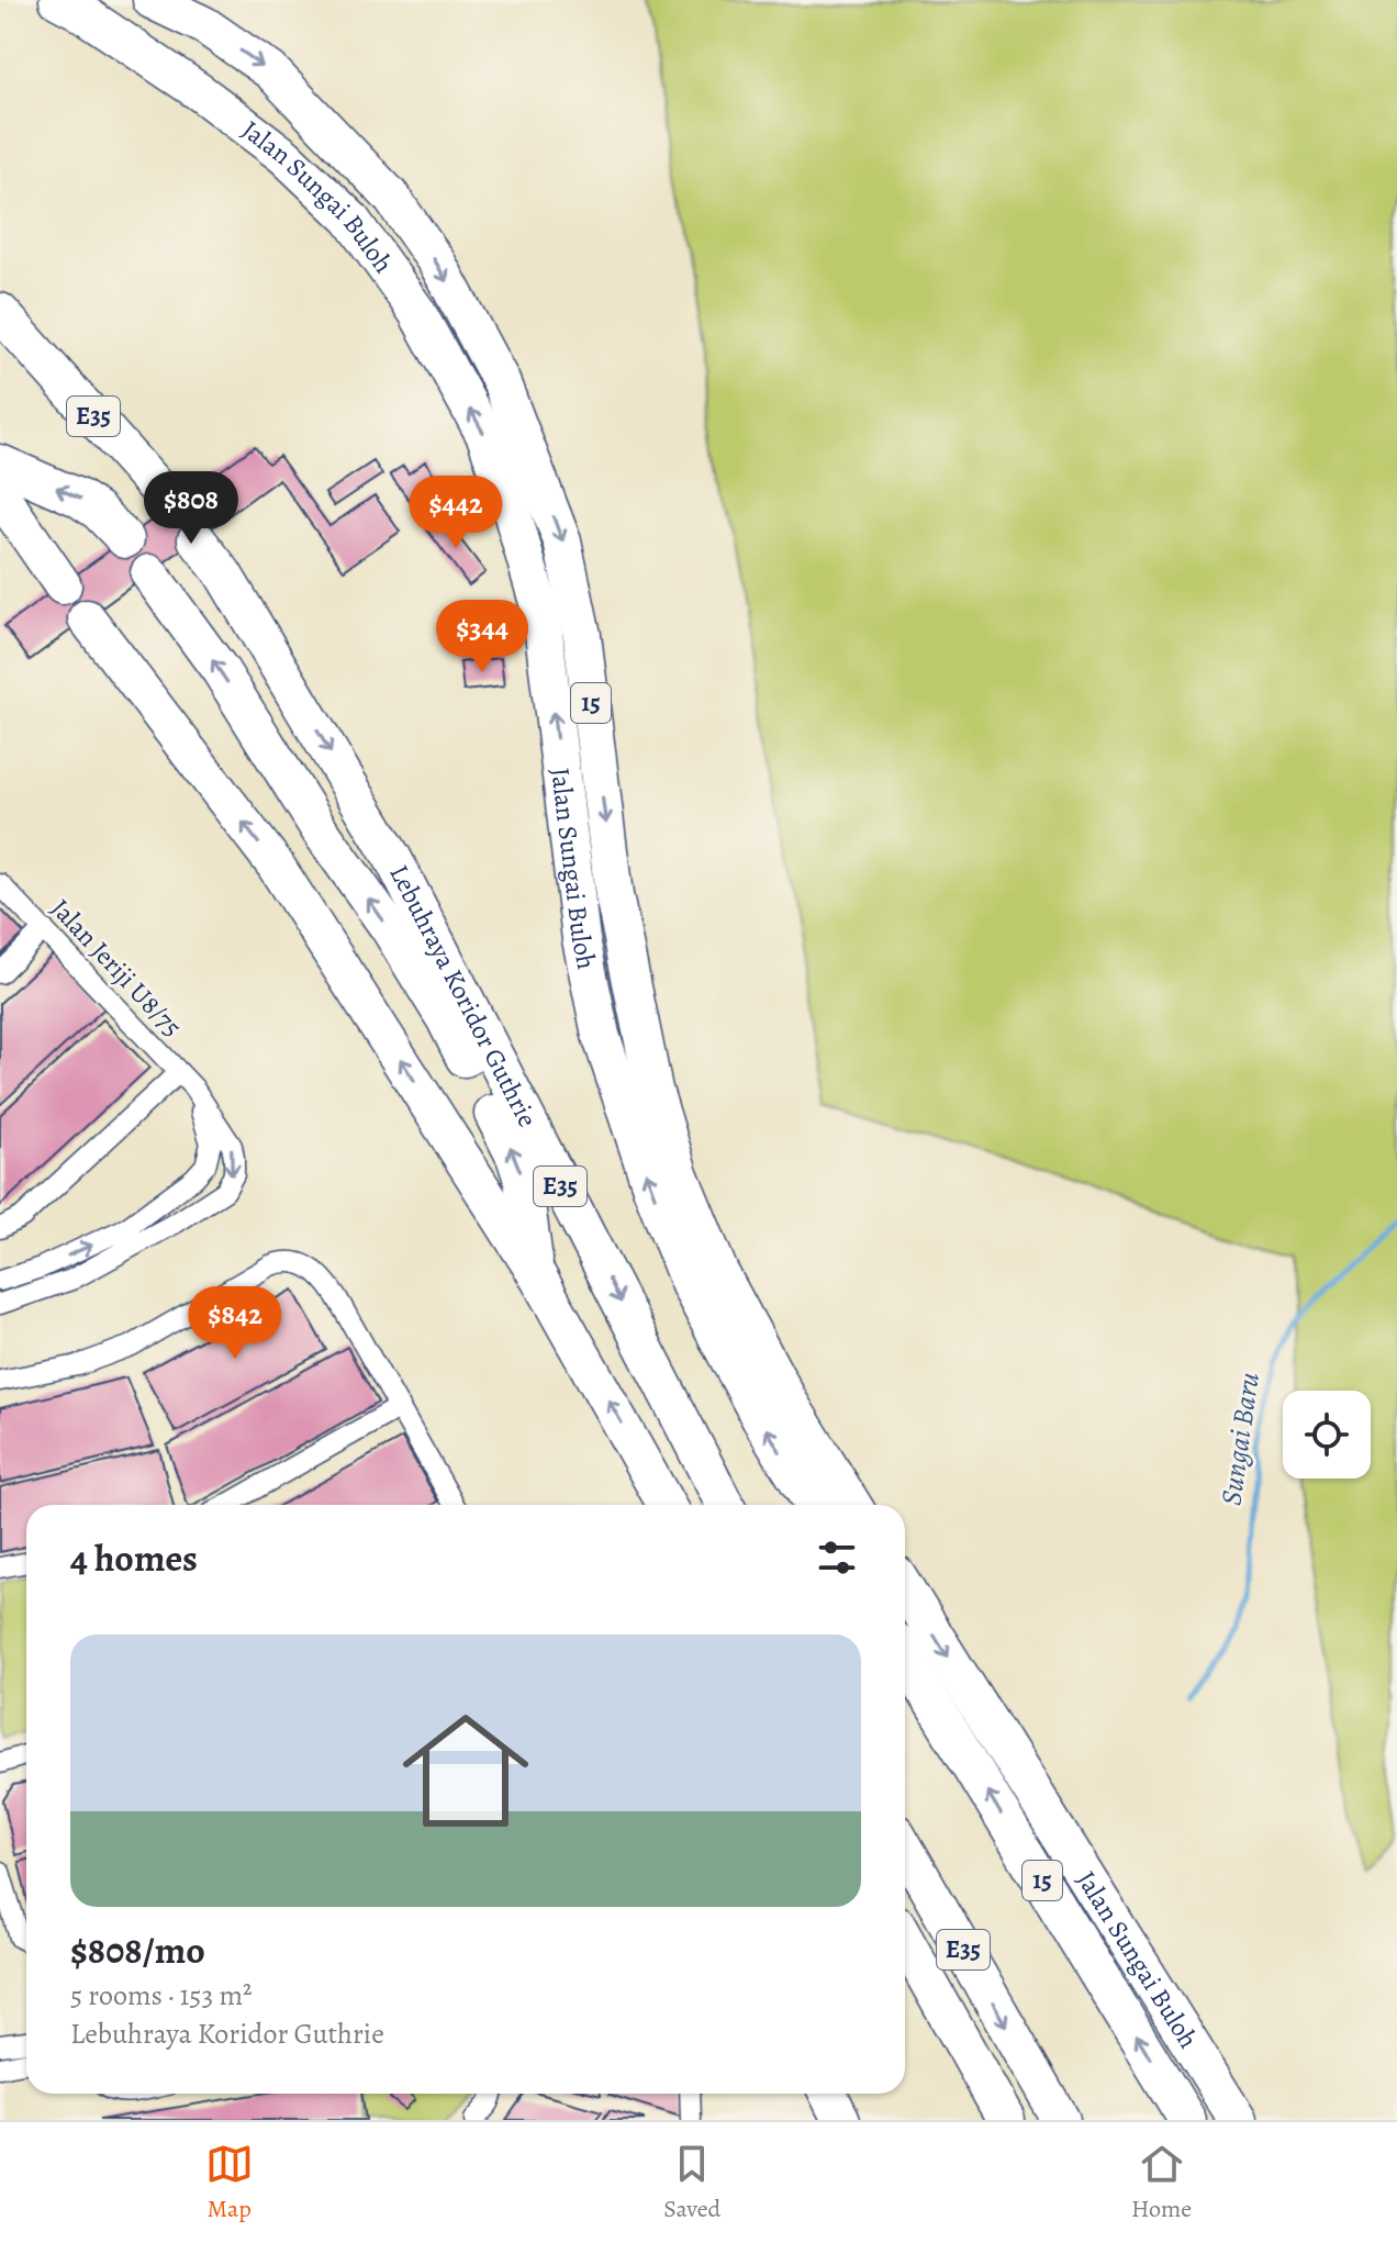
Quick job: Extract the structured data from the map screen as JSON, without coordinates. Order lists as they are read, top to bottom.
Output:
{
  "streets": {
    "highway": [
      "Jalan Sungai Buloh",
      "E35",
      "15",
      "Lebuhraya Koridor Guthrie"
    ],
    "street": ["Jalan Jeriji U8/75"]
  },
  "water": ["Sungai Baru"],
  "page": {
    "price": [
      "$808",
      "$442",
      "$344",
      "$842"
    ],
    "heading": "4 homes",
    "list": [
      {
        "name": "$808/mo",
        "note": "5 rooms · 153 m² · Lebuhraya Koridor Guthrie"
      }
    ],
    "tabs": ["Map", "Saved", "Home"]
  }
}
